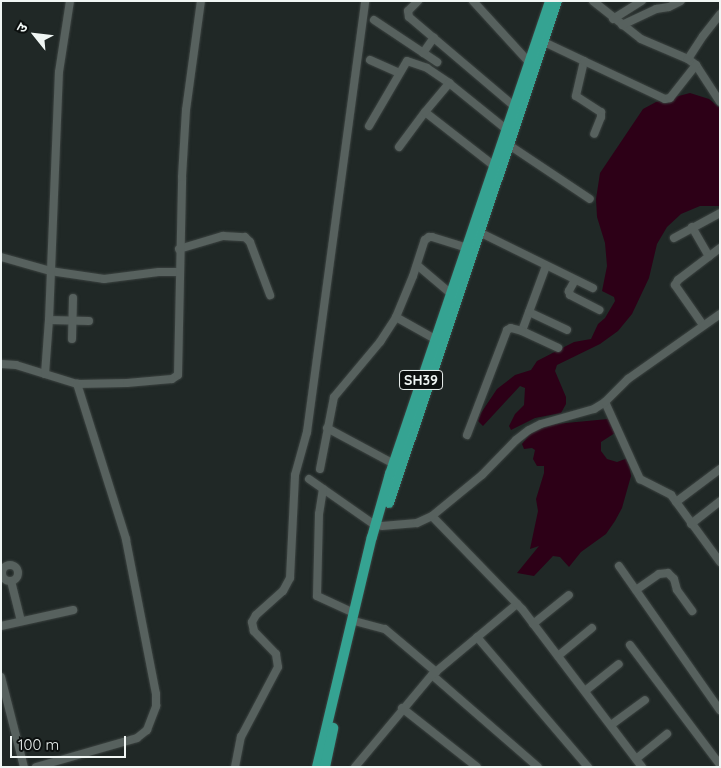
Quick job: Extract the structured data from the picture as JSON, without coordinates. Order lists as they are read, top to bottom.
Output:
{
  "streets": {
    "main road": ["SH39"]
  },
  "scale_bar": "100 m",
  "north": "top left"
}
